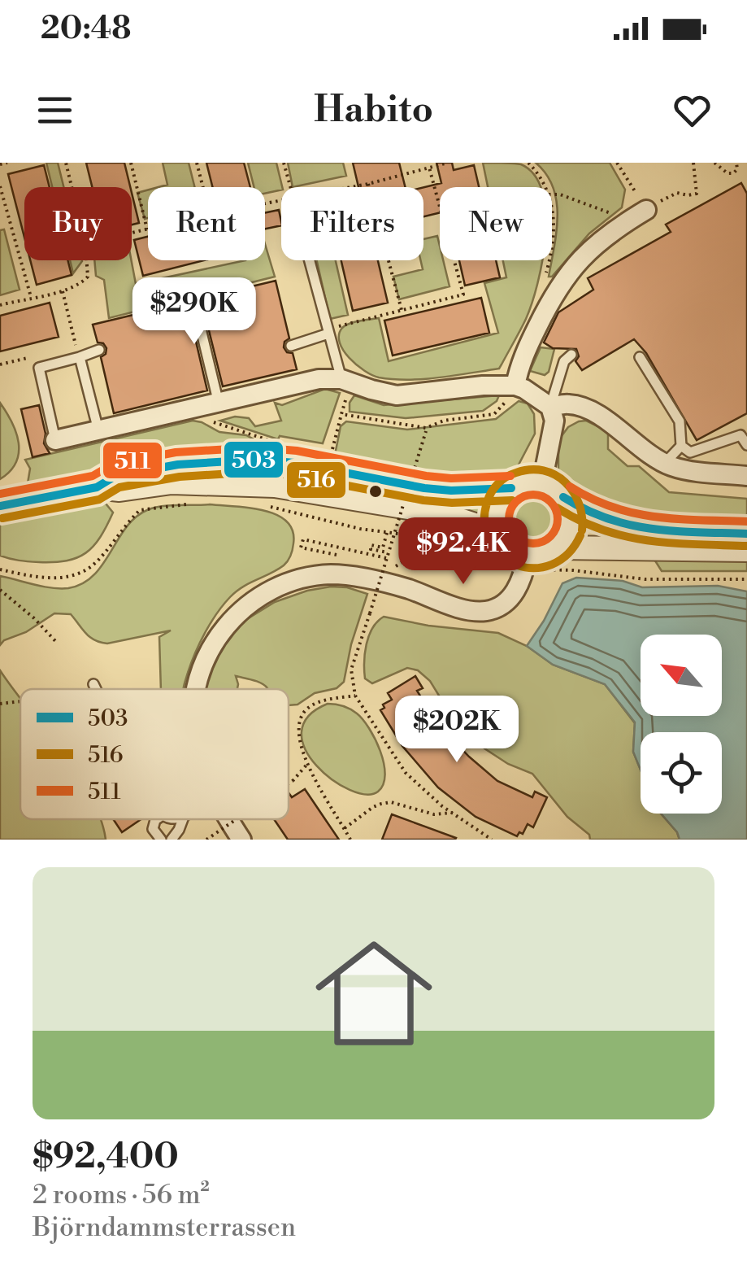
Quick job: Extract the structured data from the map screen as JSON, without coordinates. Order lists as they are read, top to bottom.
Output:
{
  "lines": ["transit line 511", "transit line 503", "transit line 516"],
  "legend": ["503", "516", "511"],
  "north": "top left",
  "page": {
    "status": "20:48",
    "header": "Habito",
    "chip": [
      "Buy",
      "Rent",
      "Filters",
      "New"
    ],
    "price": ["$290K", "$92.4K", "$202K"],
    "list": [
      {
        "name": "$92,400",
        "note": "2 rooms · 56 m² · Björndammsterrassen"
      }
    ]
  }
}
